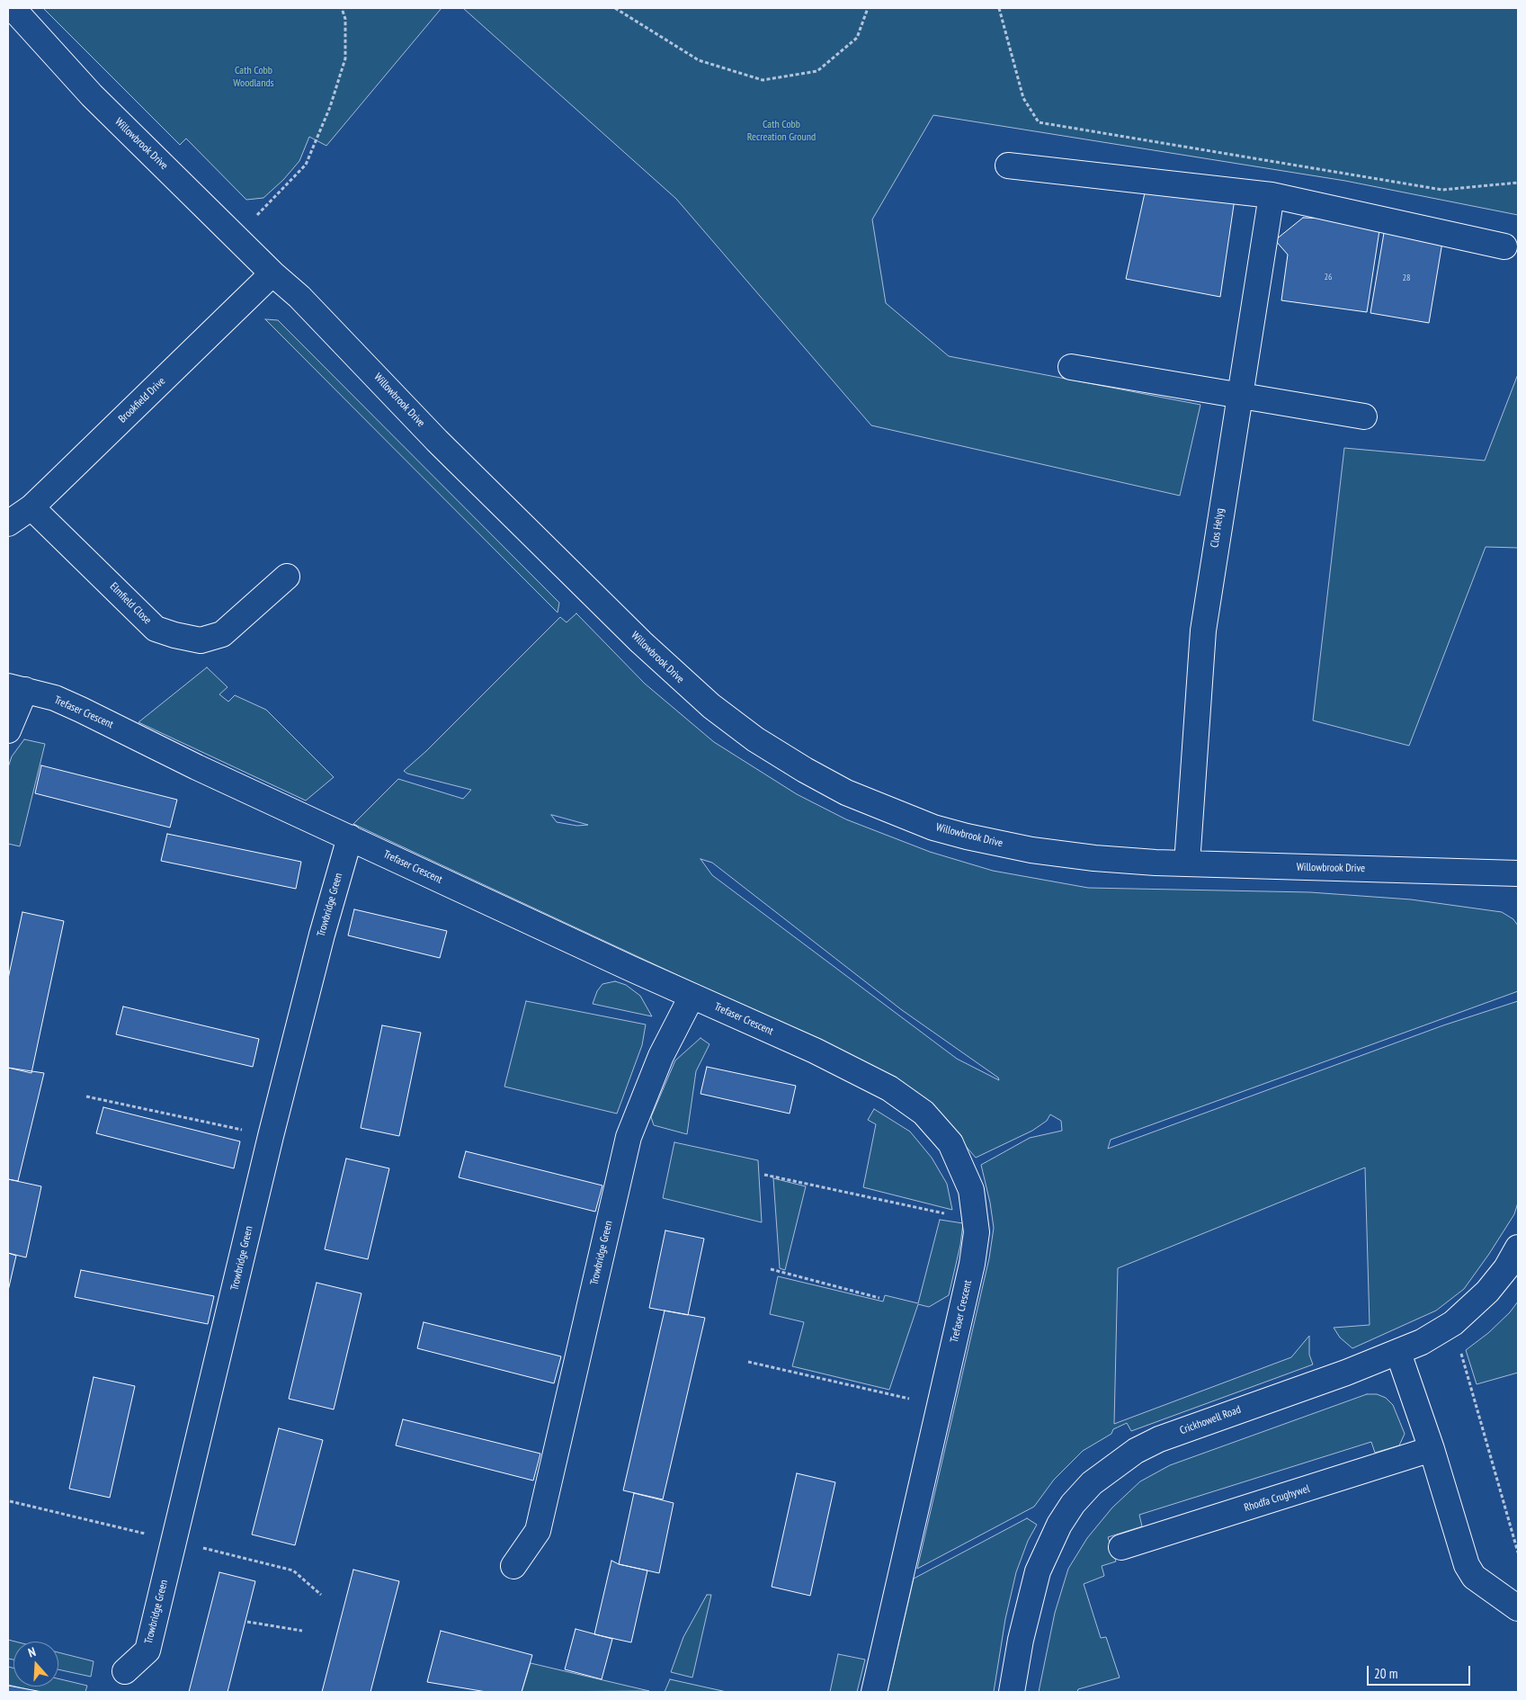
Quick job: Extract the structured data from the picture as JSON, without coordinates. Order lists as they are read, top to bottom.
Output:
{
  "streets": {
    "street": [
      "Willowbrook Drive",
      "Brookfield Drive",
      "Clos Helyg",
      "Elmfield Close",
      "Trefaser Crescent",
      "Trowbridge Green",
      "Crickhowell Road",
      "Rhodfa Crughywel"
    ]
  },
  "crossings": [
    ["Willowbrook Drive", "Brookfield Drive"],
    ["Willowbrook Drive", "Clos Helyg"],
    ["Brookfield Drive", "Elmfield Close"],
    ["Trefaser Crescent", "Trowbridge Green"]
  ],
  "parks": ["Cath Cobb Woodlands", "Cath Cobb Recreation Ground"],
  "house_numbers": ["26", "28"],
  "scale_bar": "20 m",
  "north": "top"
}
